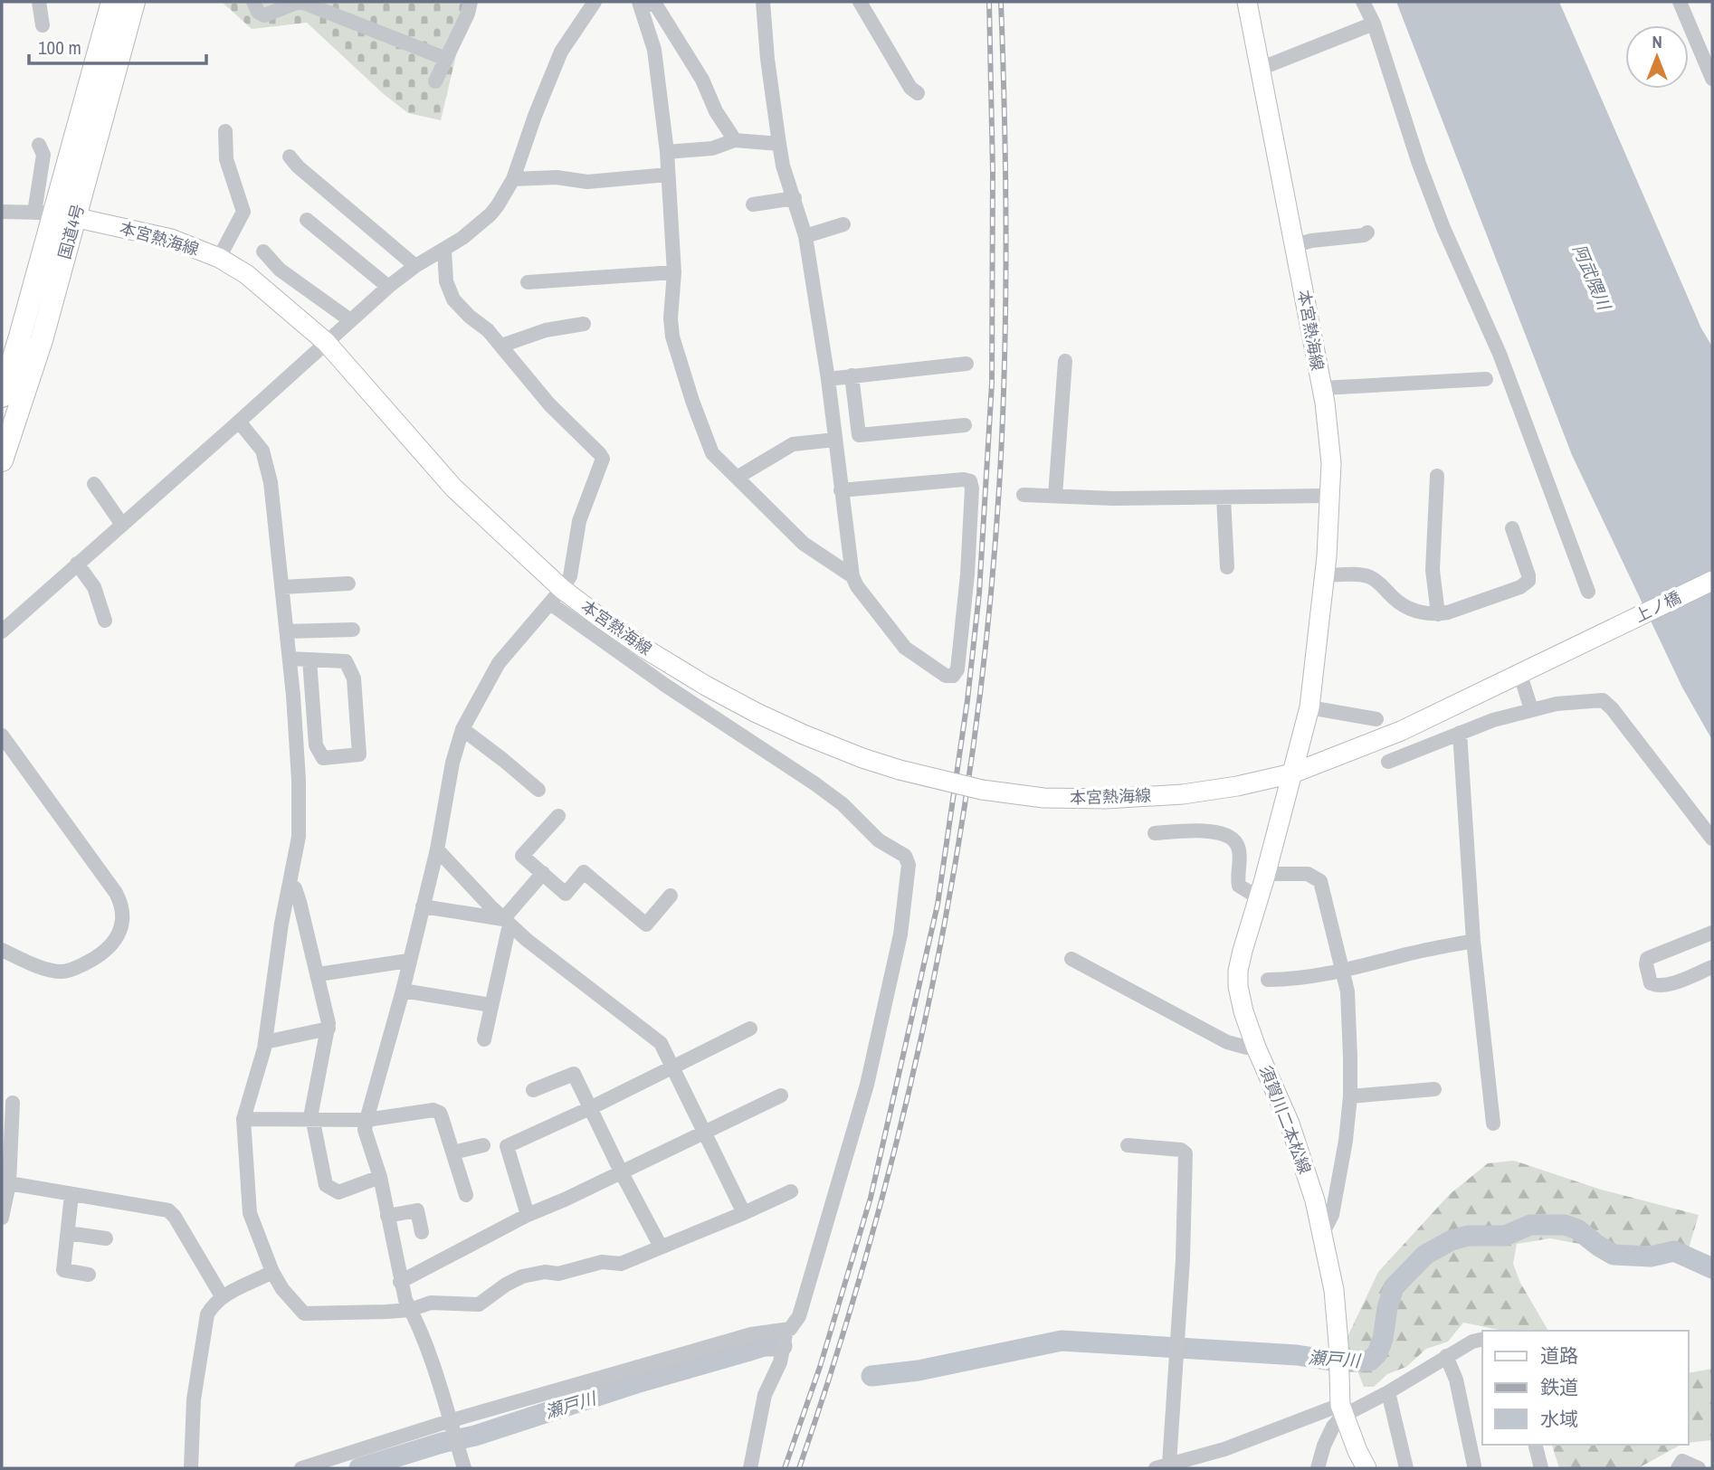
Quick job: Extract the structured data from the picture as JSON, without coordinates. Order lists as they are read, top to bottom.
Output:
{
  "streets": {
    "highway": ["国道4号"],
    "main road": ["本宮熱海線", "上ノ橋", "須賀川二本松線"]
  },
  "crossings": [
    ["国道4号", "本宮熱海線"],
    ["本宮熱海線", "上ノ橋"],
    ["本宮熱海線", "須賀川二本松線"]
  ],
  "water": ["阿武隈川", "瀬戸川"],
  "legend": ["道路", "鉄道", "水域"],
  "scale_bar": "100 m",
  "north": "top"
}
